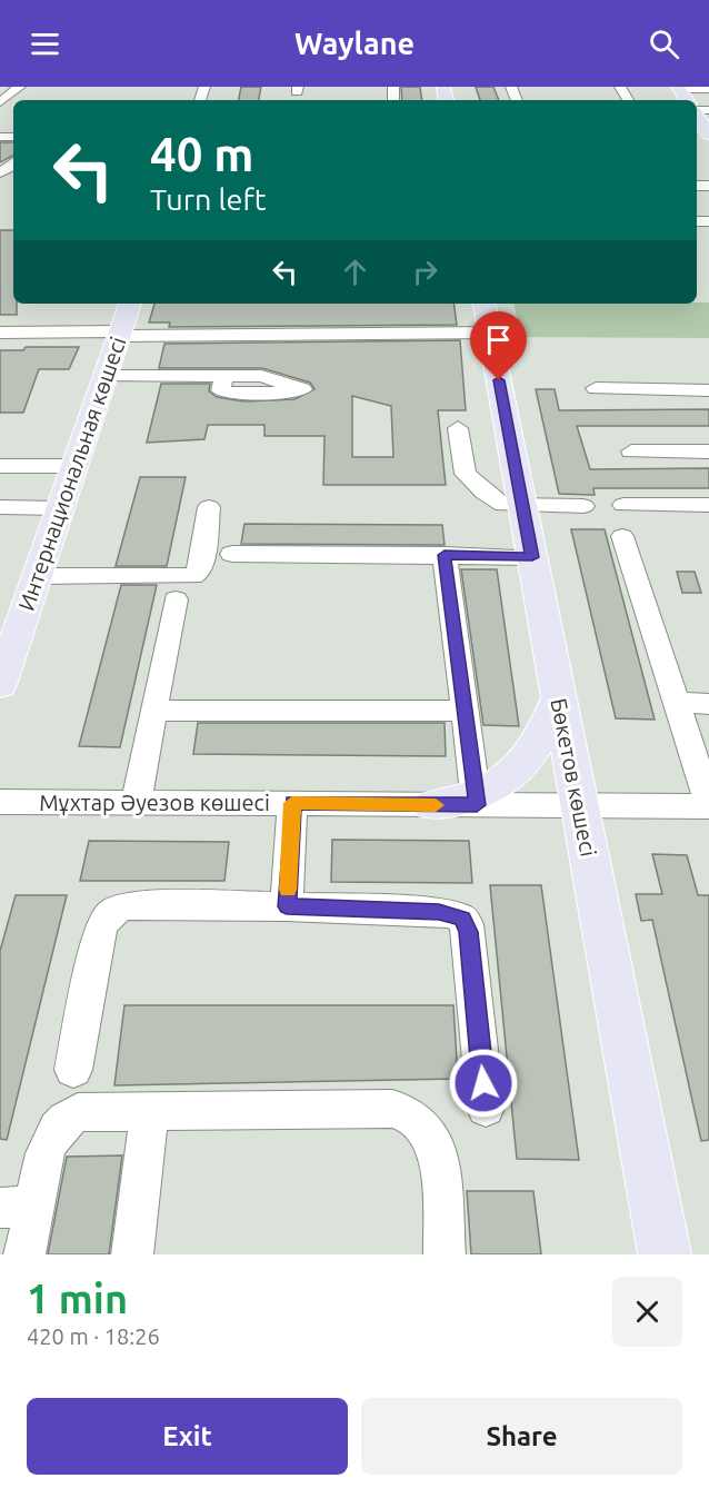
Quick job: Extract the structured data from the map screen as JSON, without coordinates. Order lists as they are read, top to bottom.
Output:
{
  "streets": {
    "main road": ["Интернациональная көшесі", "Бөкетов көшесі"],
    "street": ["Мұхтар Әуезов көшесі"]
  },
  "page": {
    "header": "Waylane",
    "turn": ["40 m", "Turn left"],
    "heading": ["1 min", "420 m · 18:26"],
    "buttons": ["Exit", "Share"]
  }
}
